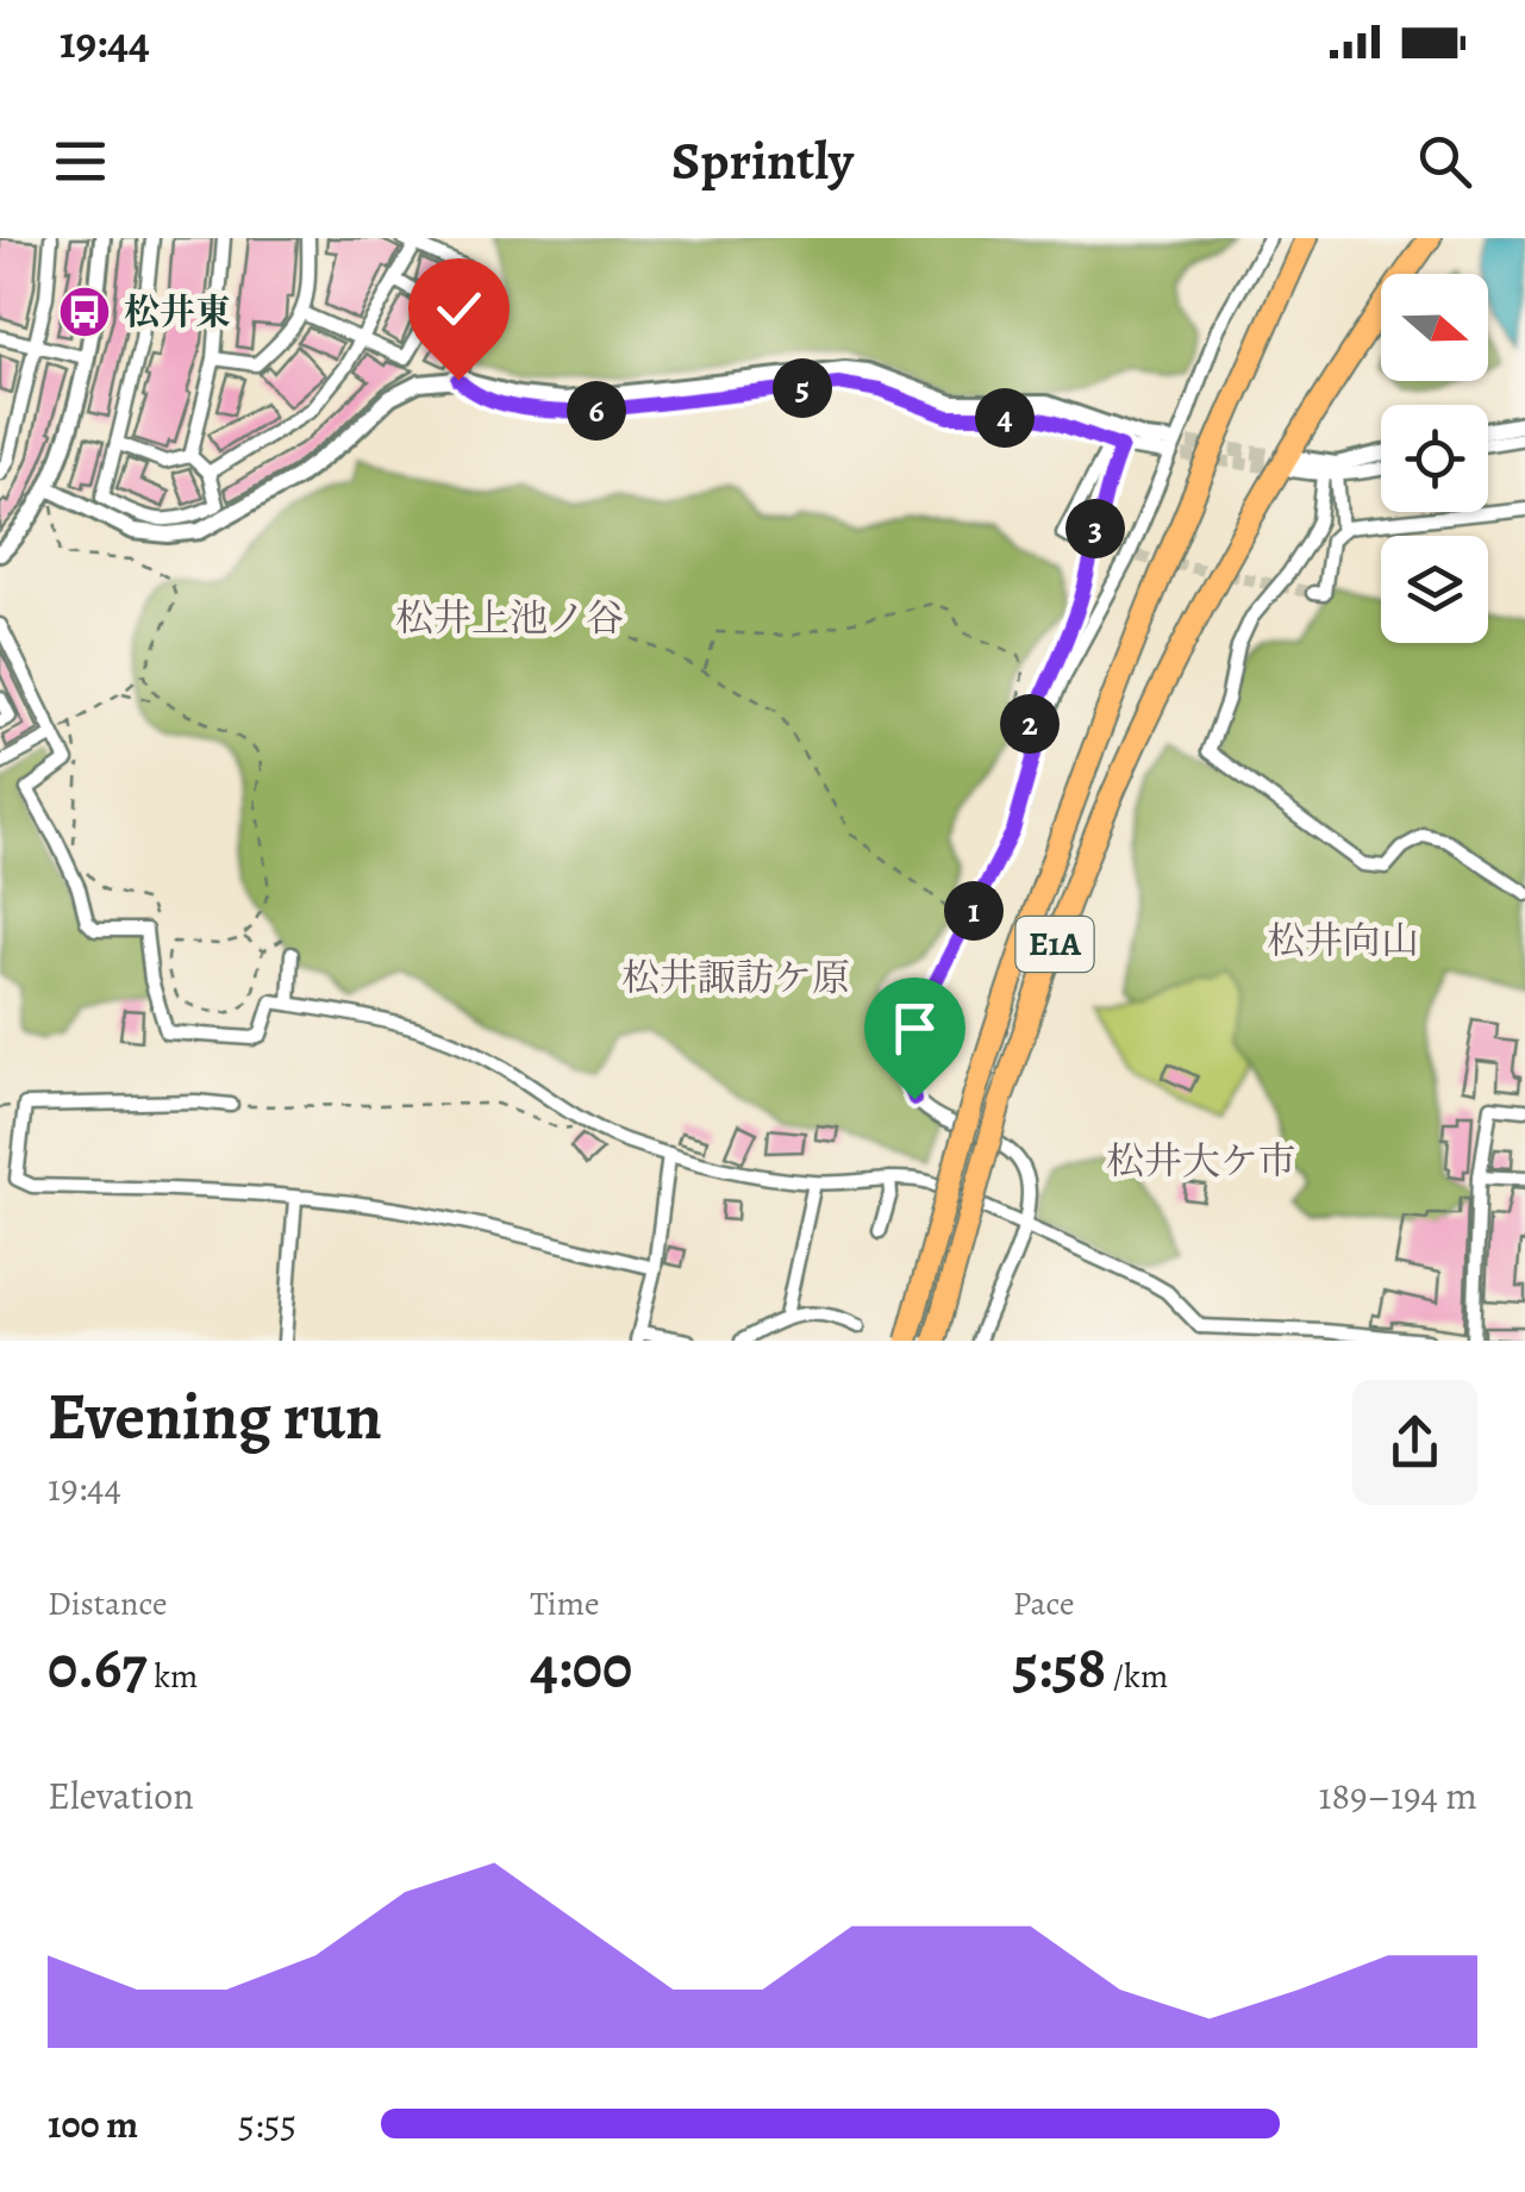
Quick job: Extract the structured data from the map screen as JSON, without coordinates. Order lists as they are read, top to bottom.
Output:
{
  "streets": {
    "highway": ["E1A"]
  },
  "districts": [
    "松井上池ノ谷",
    "松井向山",
    "松井諏訪ケ原",
    "松井大ケ市"
  ],
  "places": {
    "bus stop": ["松井東"]
  },
  "north": "right",
  "page": {
    "status": "19:44",
    "header": "Sprintly",
    "pins": [
      "5",
      "6",
      "4",
      "3",
      "2",
      "1"
    ],
    "heading": ["Evening run", "19:44"],
    "stats": [
      ["Distance", "0.67 km"],
      ["Time", "4:00"],
      ["Pace", "5:58 /km"]
    ],
    "chart": ["Elevation", "189–194 m"],
    "list": [
      {
        "name": "100 m",
        "note": "5:55"
      }
    ]
  }
}
